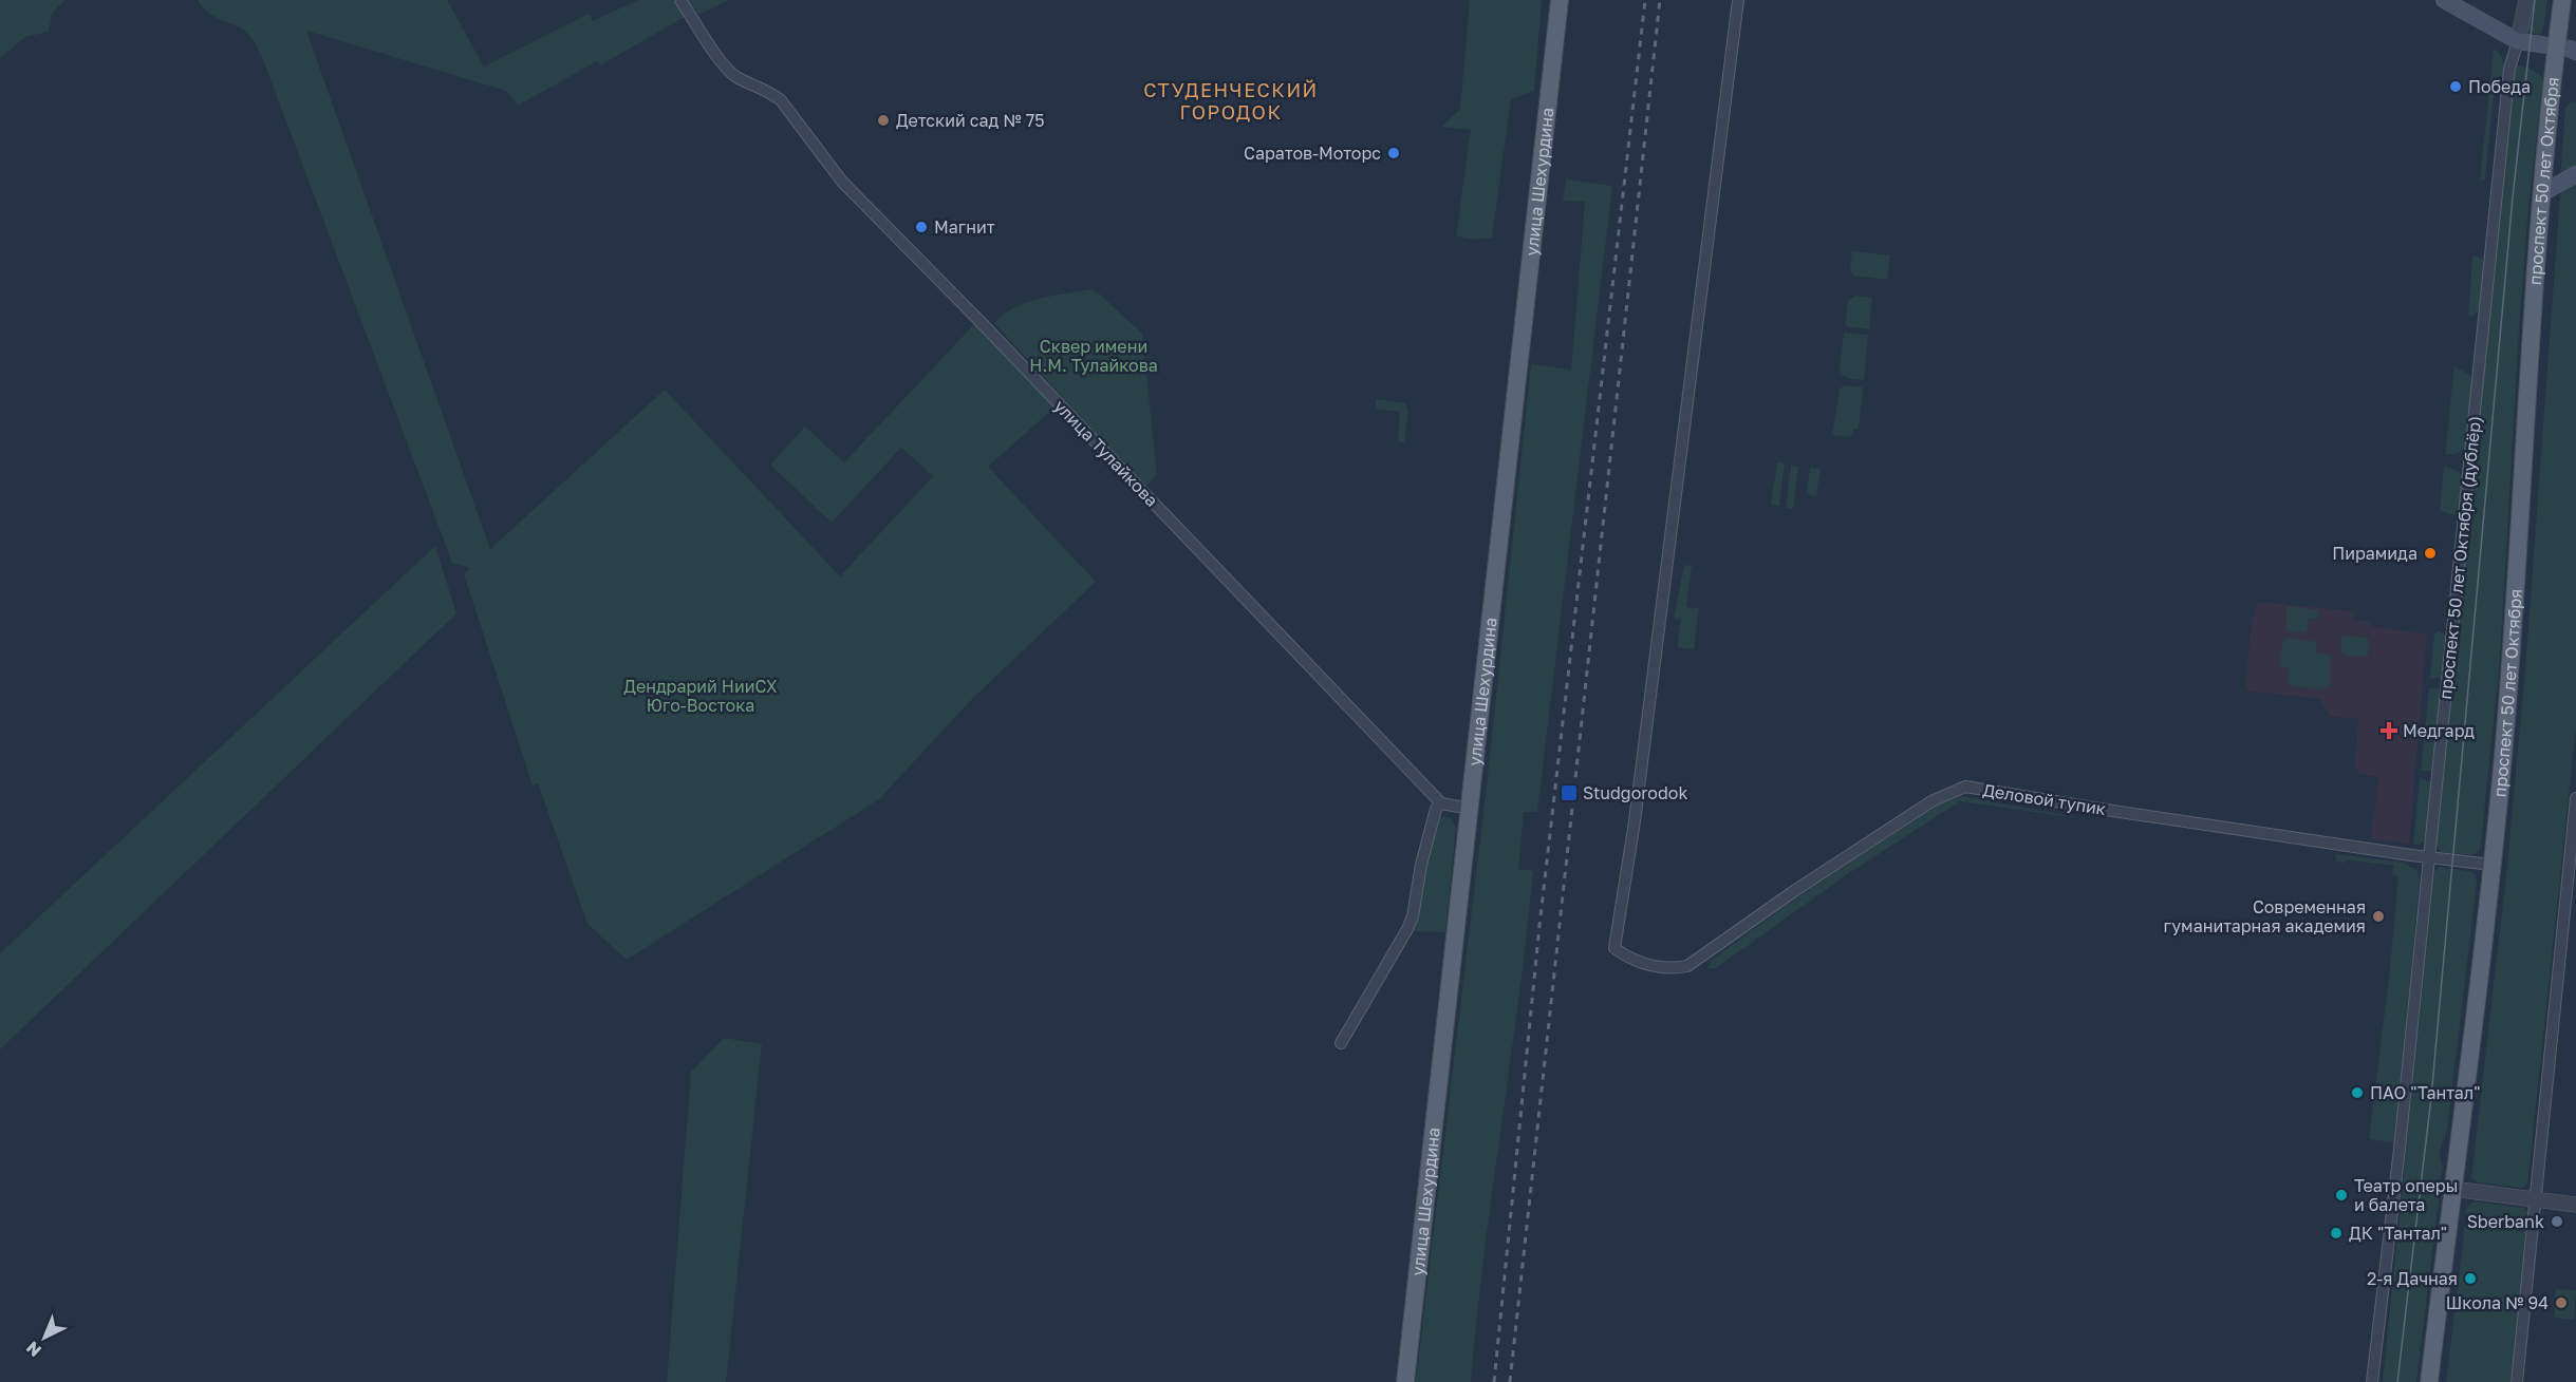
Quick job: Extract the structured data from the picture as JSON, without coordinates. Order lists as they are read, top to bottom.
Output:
{
  "streets": {
    "main road": ["проспект 50 лет Октября", "улица Шехурдина"],
    "street": ["улица Тулайкова", "проспект 50 лет Октября (дублёр)", "Деловой тупик"]
  },
  "crossings": [
    ["проспект 50 лет Октября", "Деловой тупик"],
    ["проспект 50 лет Октября (дублёр)", "Деловой тупик"]
  ],
  "districts": ["СТУДЕНЧЕСКИЙ ГОРОДОК"],
  "parks": ["Сквер имени Н.М. Тулайкова", "Дендрарий НииСХ Юго-Востока"],
  "places": {
    "other": [
      "Победа",
      "Детский сад № 75",
      "Саратов-Моторс",
      "Магнит",
      "Пирамида",
      "Современная гуманитарная академия",
      "ПАО \"Тантал\"",
      "Театр оперы и балета",
      "Sberbank",
      "ДК \"Тантал\"",
      "2-я Дачная",
      "Школа № 94"
    ],
    "health": ["Медгард"],
    "transit": ["Studgorodok"]
  },
  "north": "bottom left"
}
